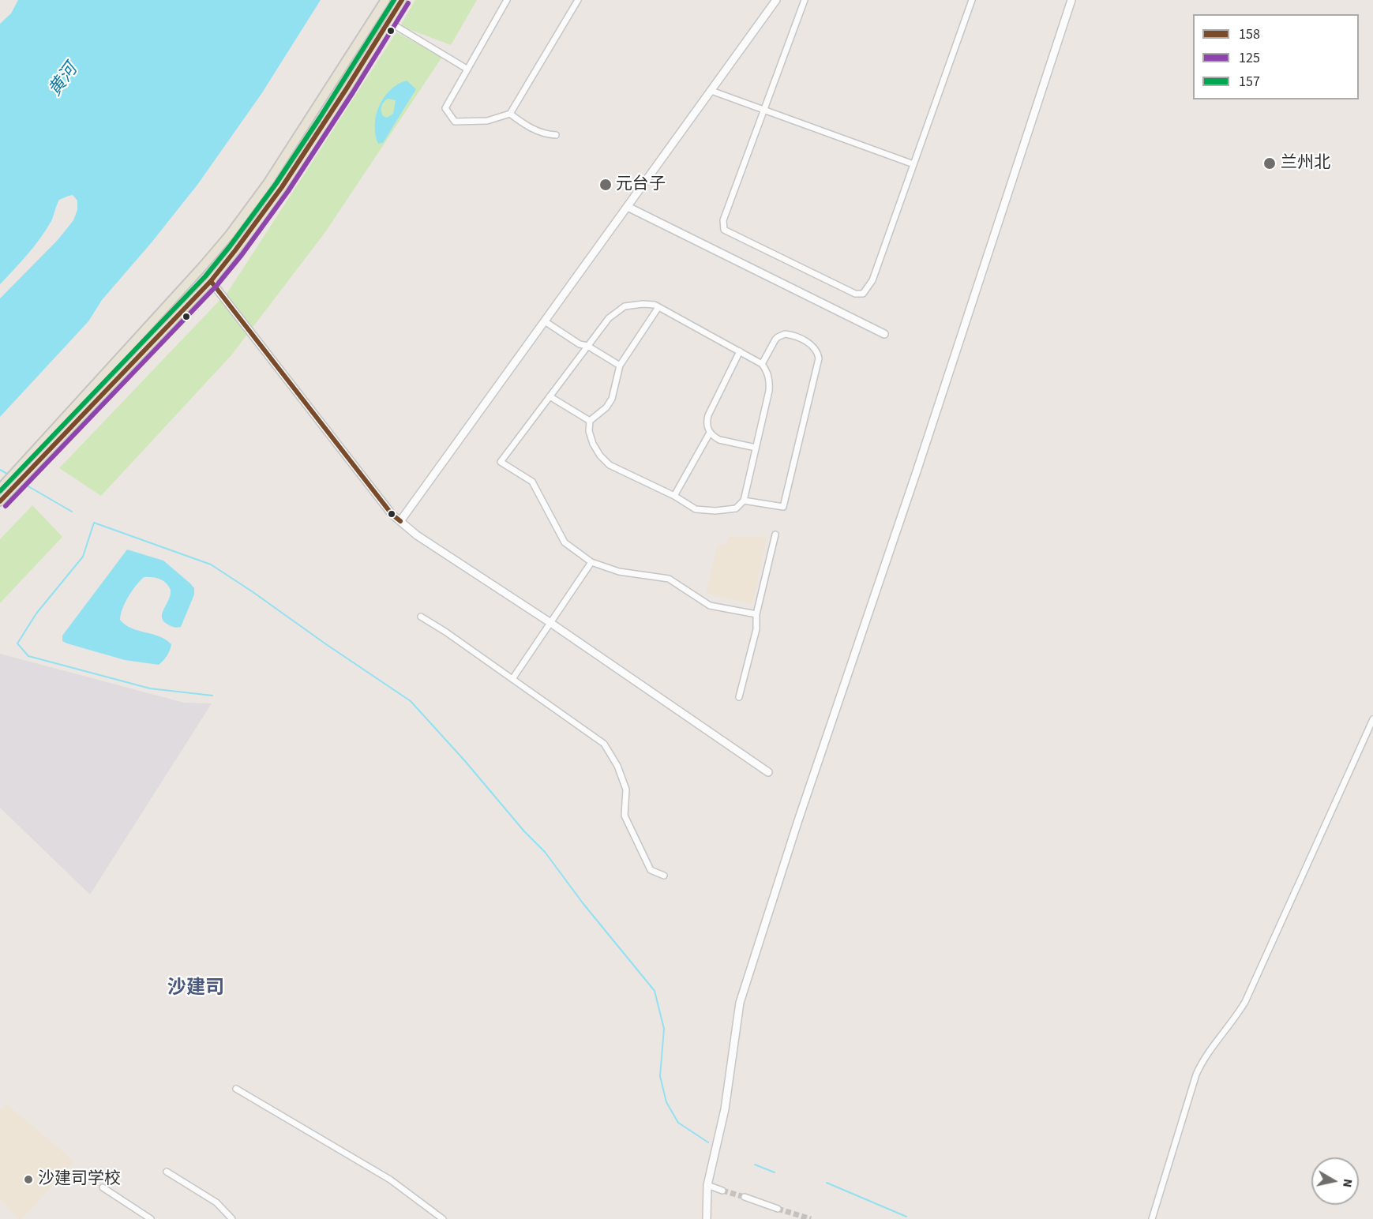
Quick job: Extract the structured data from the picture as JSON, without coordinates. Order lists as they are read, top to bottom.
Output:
{
  "districts": ["沙建司"],
  "water": ["黄河"],
  "places": ["兰州北", "元台子", "沙建司学校"],
  "lines": ["transit line 158", "transit line 157", "transit line 125"],
  "legend": ["158", "125", "157"],
  "north": "right"
}
